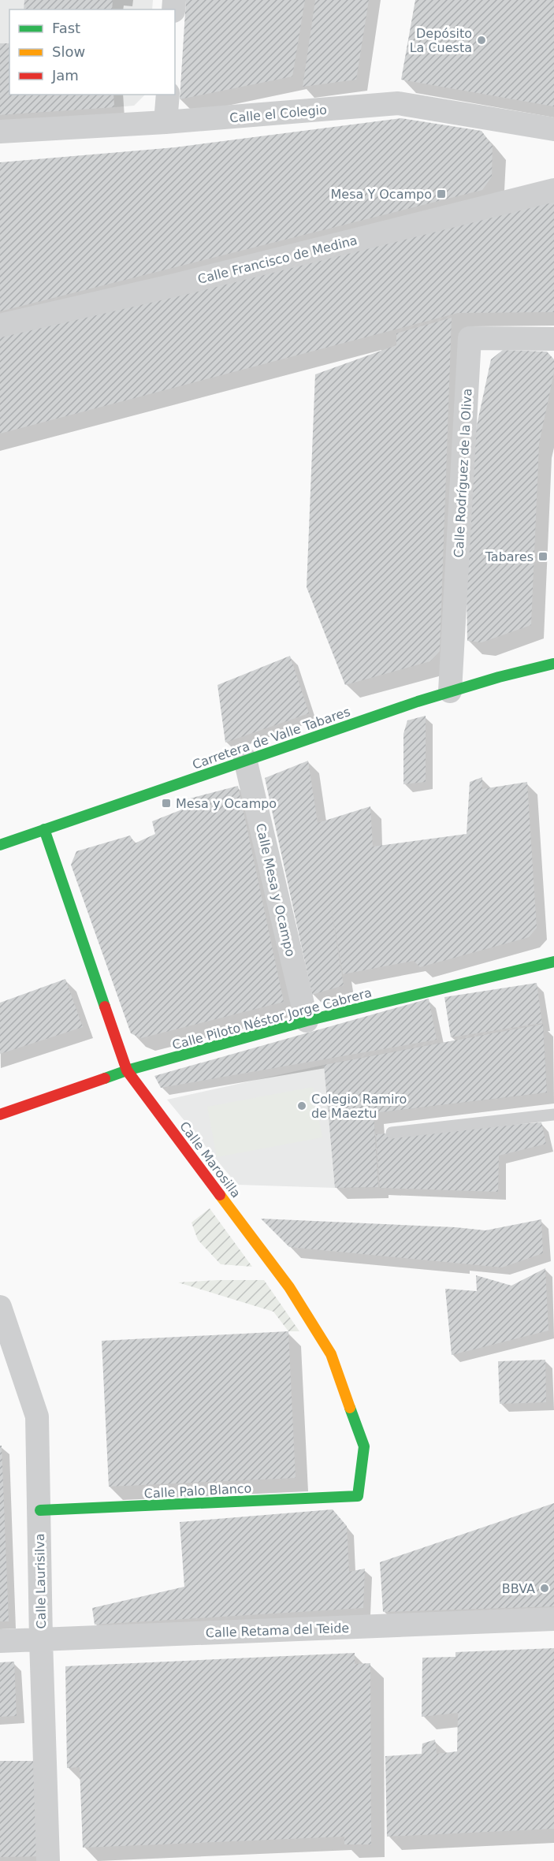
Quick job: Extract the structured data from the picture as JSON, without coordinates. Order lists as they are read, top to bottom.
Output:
{
  "streets": {
    "street": [
      "Calle el Colegio",
      "Calle Francisco de Medina",
      "Calle Rodríguez de la Oliva",
      "Carretera de Valle Tabares",
      "Calle Mesa y Ocampo",
      "Calle Piloto Néstor Jorge Cabrera",
      "Calle Marosilla",
      "Calle Palo Blanco",
      "Calle Laurisilva",
      "Calle Retama del Teide"
    ]
  },
  "crossings": [
    ["Calle Rodríguez de la Oliva", "Carretera de Valle Tabares"],
    ["Carretera de Valle Tabares", "Calle Mesa y Ocampo"],
    ["Carretera de Valle Tabares", "Calle Marosilla"],
    ["Calle Mesa y Ocampo", "Calle Piloto Néstor Jorge Cabrera"],
    ["Calle Piloto Néstor Jorge Cabrera", "Calle Marosilla"],
    ["Calle Marosilla", "Calle Palo Blanco"],
    ["Calle Palo Blanco", "Calle Laurisilva"],
    ["Calle Laurisilva", "Calle Retama del Teide"]
  ],
  "places": {
    "other": ["Depósito La Cuesta", "Colegio Ramiro de Maeztu", "BBVA"],
    "transit": ["Mesa Y Ocampo", "Tabares", "Mesa y Ocampo"]
  },
  "legend": ["Fast", "Slow", "Jam"]
}
